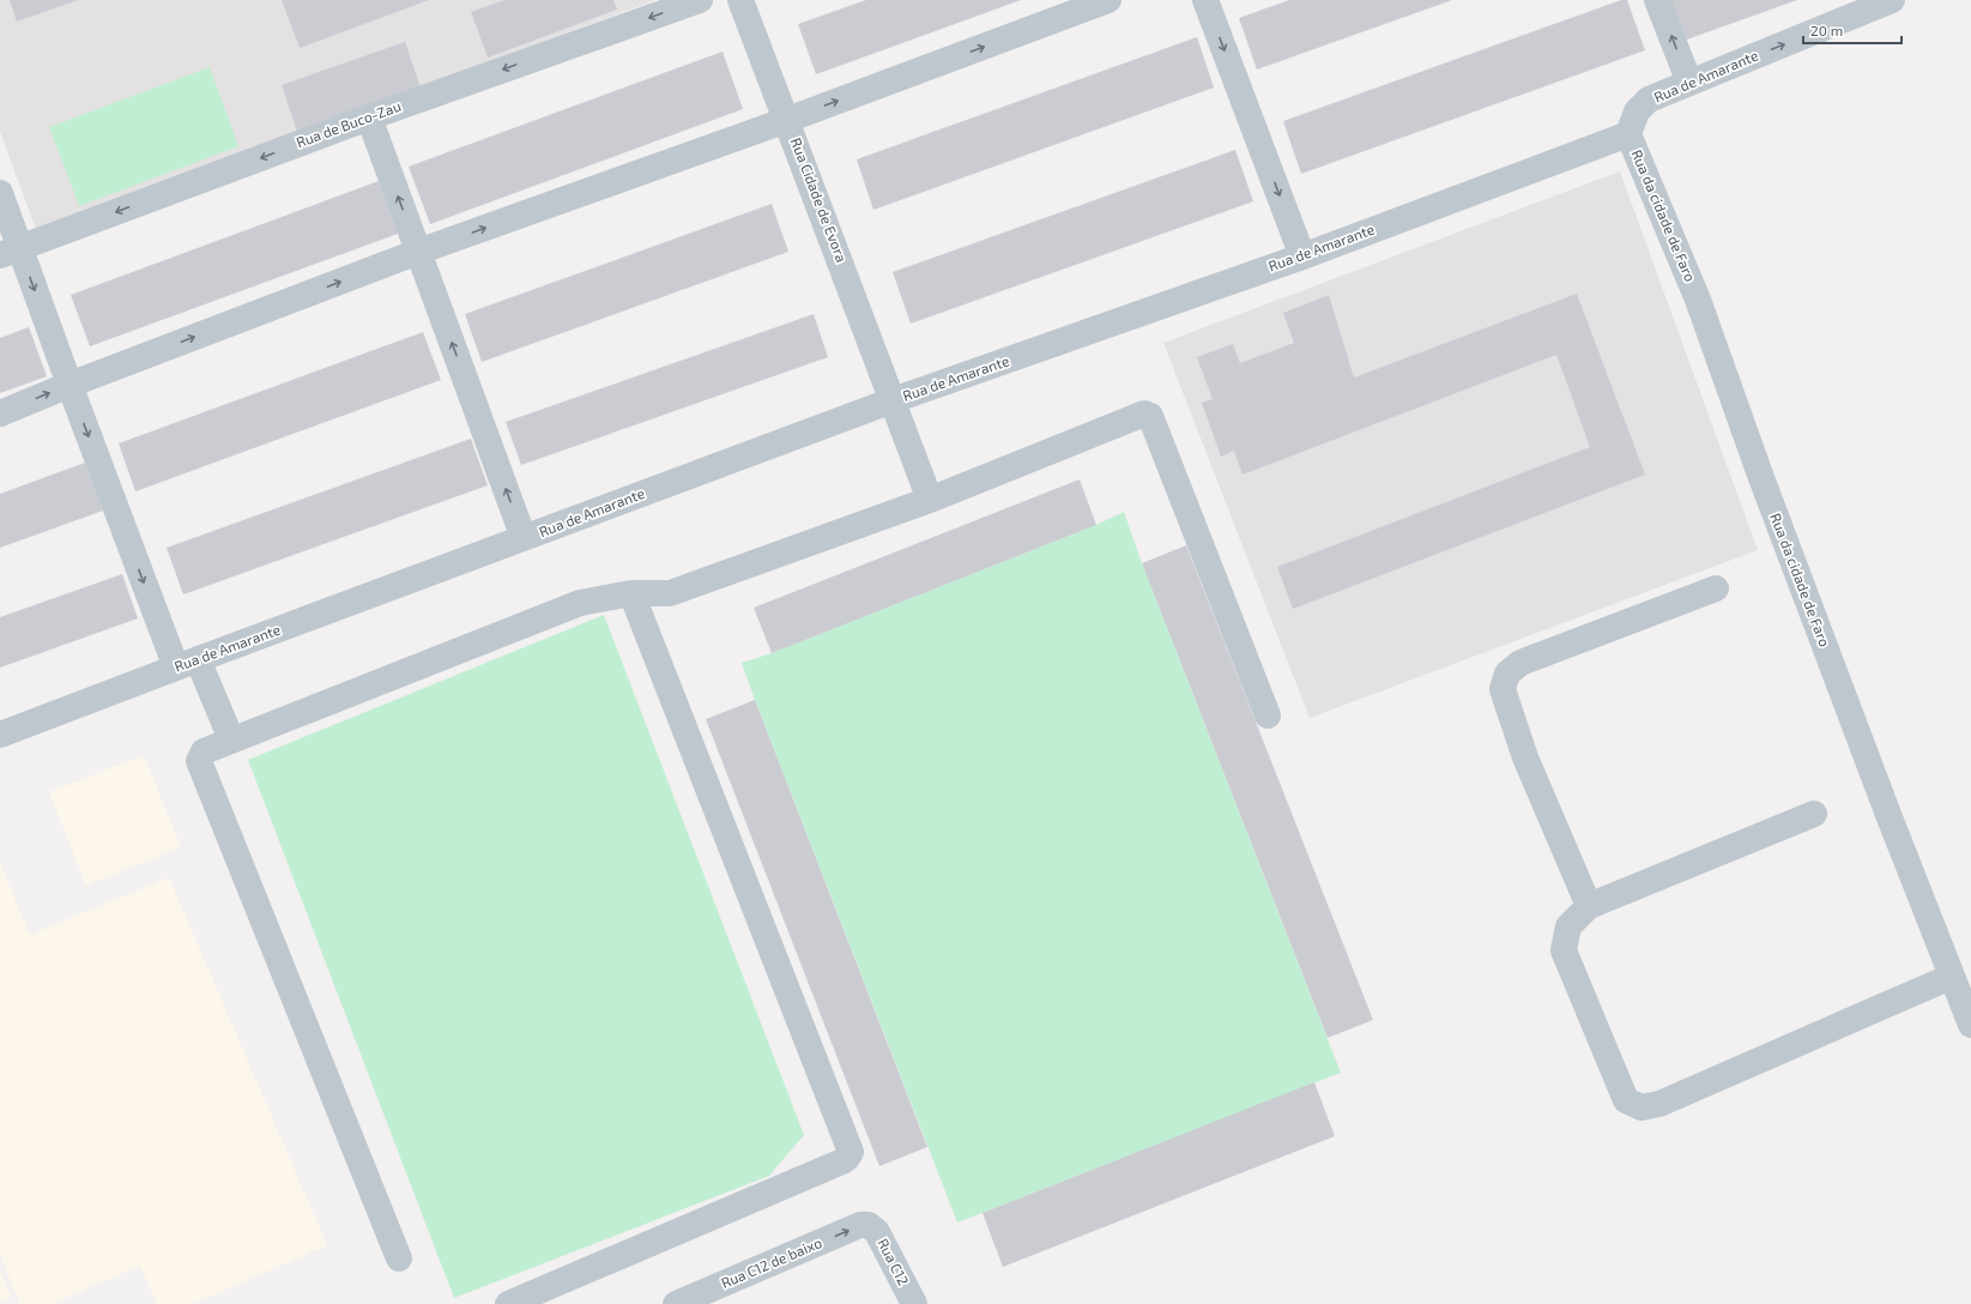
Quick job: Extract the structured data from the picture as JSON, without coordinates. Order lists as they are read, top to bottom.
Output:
{
  "streets": {
    "street": [
      "Rua de Amarante",
      "Rua de Buco-Zau",
      "Rua Cidade de Evora",
      "Rua da cidade de Faro",
      "Rua C12",
      "Rua C12 de baixo"
    ]
  },
  "crossings": [
    ["Rua de Amarante", "Rua Cidade de Evora"],
    ["Rua de Amarante", "Rua da cidade de Faro"],
    ["Rua C12", "Rua C12 de baixo"]
  ],
  "one_way": ["Rua C12 de baixo"],
  "scale_bar": "20 m"
}
